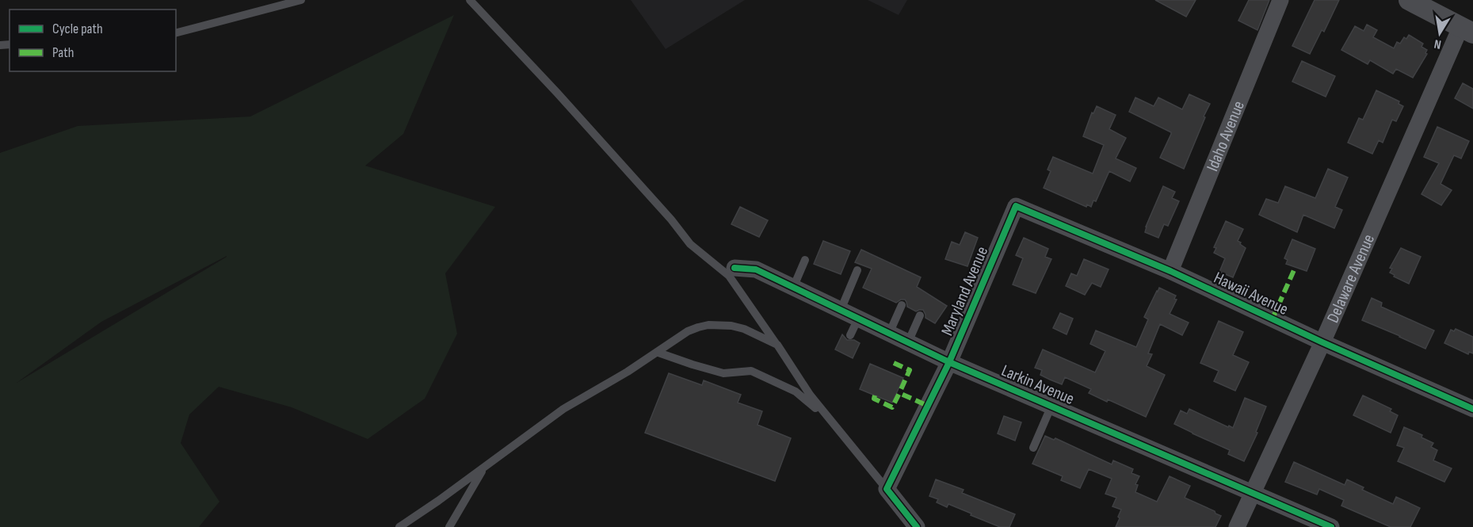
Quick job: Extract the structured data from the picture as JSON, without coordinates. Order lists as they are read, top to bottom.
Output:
{
  "streets": {
    "street": [
      "Idaho Avenue",
      "Delaware Avenue",
      "Maryland Avenue",
      "Hawaii Avenue",
      "Larkin Avenue"
    ]
  },
  "crossings": [
    ["Idaho Avenue", "Hawaii Avenue"],
    ["Delaware Avenue", "Hawaii Avenue"],
    ["Delaware Avenue", "Larkin Avenue"],
    ["Maryland Avenue", "Hawaii Avenue"],
    ["Maryland Avenue", "Larkin Avenue"]
  ],
  "legend": ["Cycle path", "Path"],
  "north": "bottom"
}
